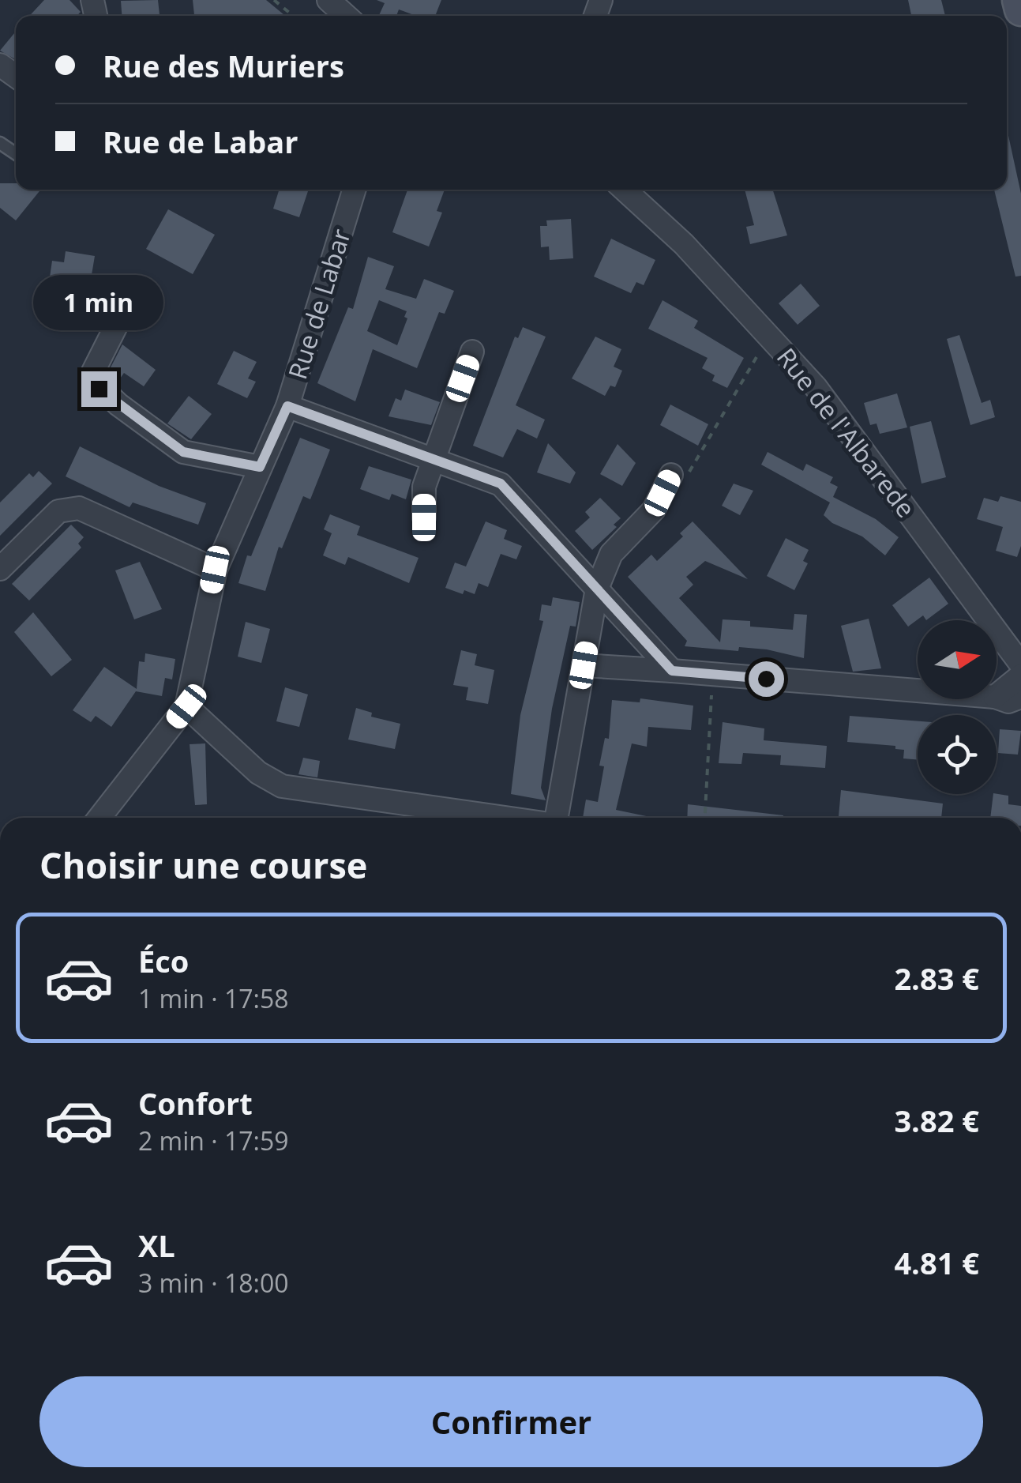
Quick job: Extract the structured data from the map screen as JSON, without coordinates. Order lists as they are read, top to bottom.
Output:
{
  "streets": {
    "street": ["Rue de Labar", "Rue de l'Albarede"]
  },
  "north": "right",
  "page": {
    "banner": ["Rue des Muriers", "Rue de Labar"],
    "bubble": "1 min",
    "heading": "Choisir une course",
    "list": [
      {
        "name": "Éco",
        "note": "1 min · 17:58",
        "value": "2.83 €"
      },
      {
        "name": "Confort",
        "note": "2 min · 17:59",
        "value": "3.82 €"
      },
      {
        "name": "XL",
        "note": "3 min · 18:00",
        "value": "4.81 €"
      }
    ],
    "buttons": "Confirmer"
  }
}
